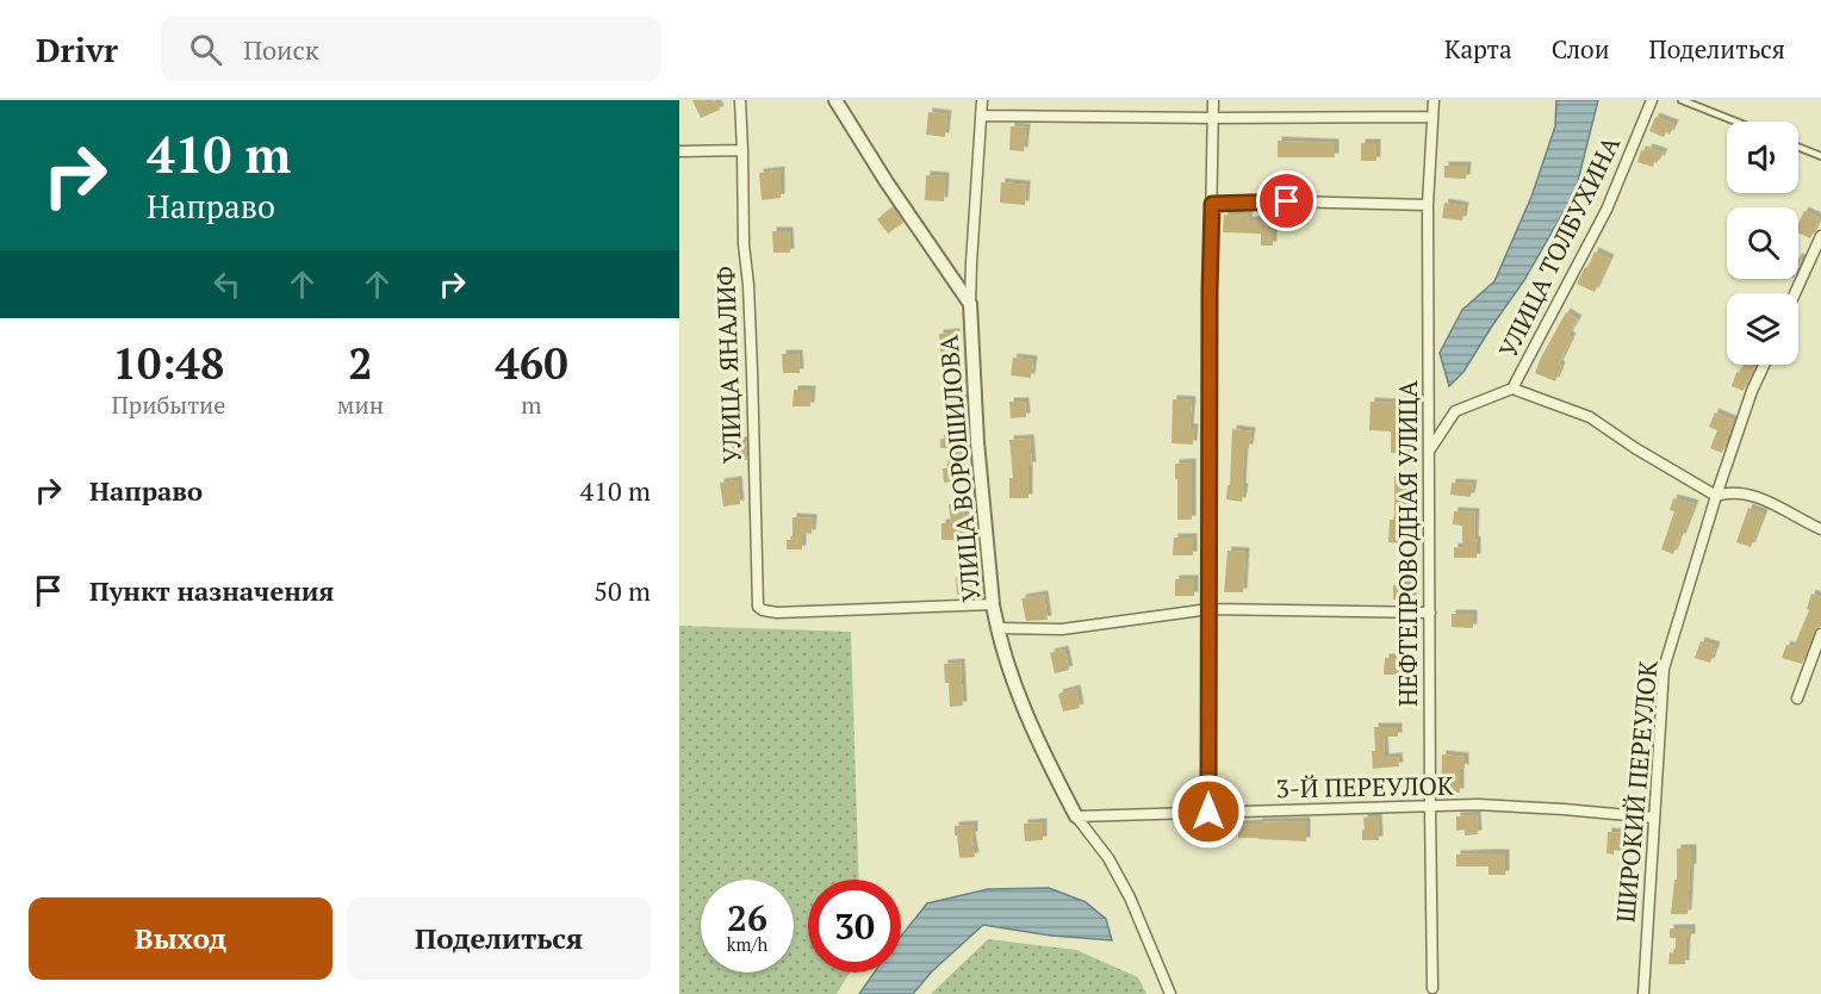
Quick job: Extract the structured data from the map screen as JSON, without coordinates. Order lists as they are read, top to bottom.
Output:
{
  "streets": {
    "street": [
      "УЛИЦА ТОЛБУХИНА",
      "УЛИЦА ЯНАЛИФ",
      "УЛИЦА ВОРОШИЛОВА",
      "НЕФТЕПРОВОДНАЯ УЛИЦА",
      "3-Й ПЕРЕУЛОК",
      "ШИРОКИЙ ПЕРЕУЛОК"
    ]
  },
  "crossings": [
    ["УЛИЦА ТОЛБУХИНА", "НЕФТЕПРОВОДНАЯ УЛИЦА"],
    ["УЛИЦА ЯНАЛИФ", "УЛИЦА ВОРОШИЛОВА"],
    ["УЛИЦА ВОРОШИЛОВА", "3-Й ПЕРЕУЛОК"],
    ["НЕФТЕПРОВОДНАЯ УЛИЦА", "3-Й ПЕРЕУЛОК"],
    ["3-Й ПЕРЕУЛОК", "ШИРОКИЙ ПЕРЕУЛОК"]
  ],
  "page": {
    "header": "Drivr",
    "search": "Поиск",
    "nav": ["Карта", "Слои", "Поделиться"],
    "turn": ["410 m", "Направо"],
    "eta": [
      "10:48",
      "Прибытие",
      "2",
      "мин",
      "460",
      "m"
    ],
    "list": [
      {
        "name": "Направо",
        "value": "410 m"
      },
      {
        "name": "Пункт назначения",
        "value": "50 m"
      }
    ],
    "speed": "26 km/h",
    "limit": "30",
    "buttons": ["Выход", "Поделиться"]
  }
}
